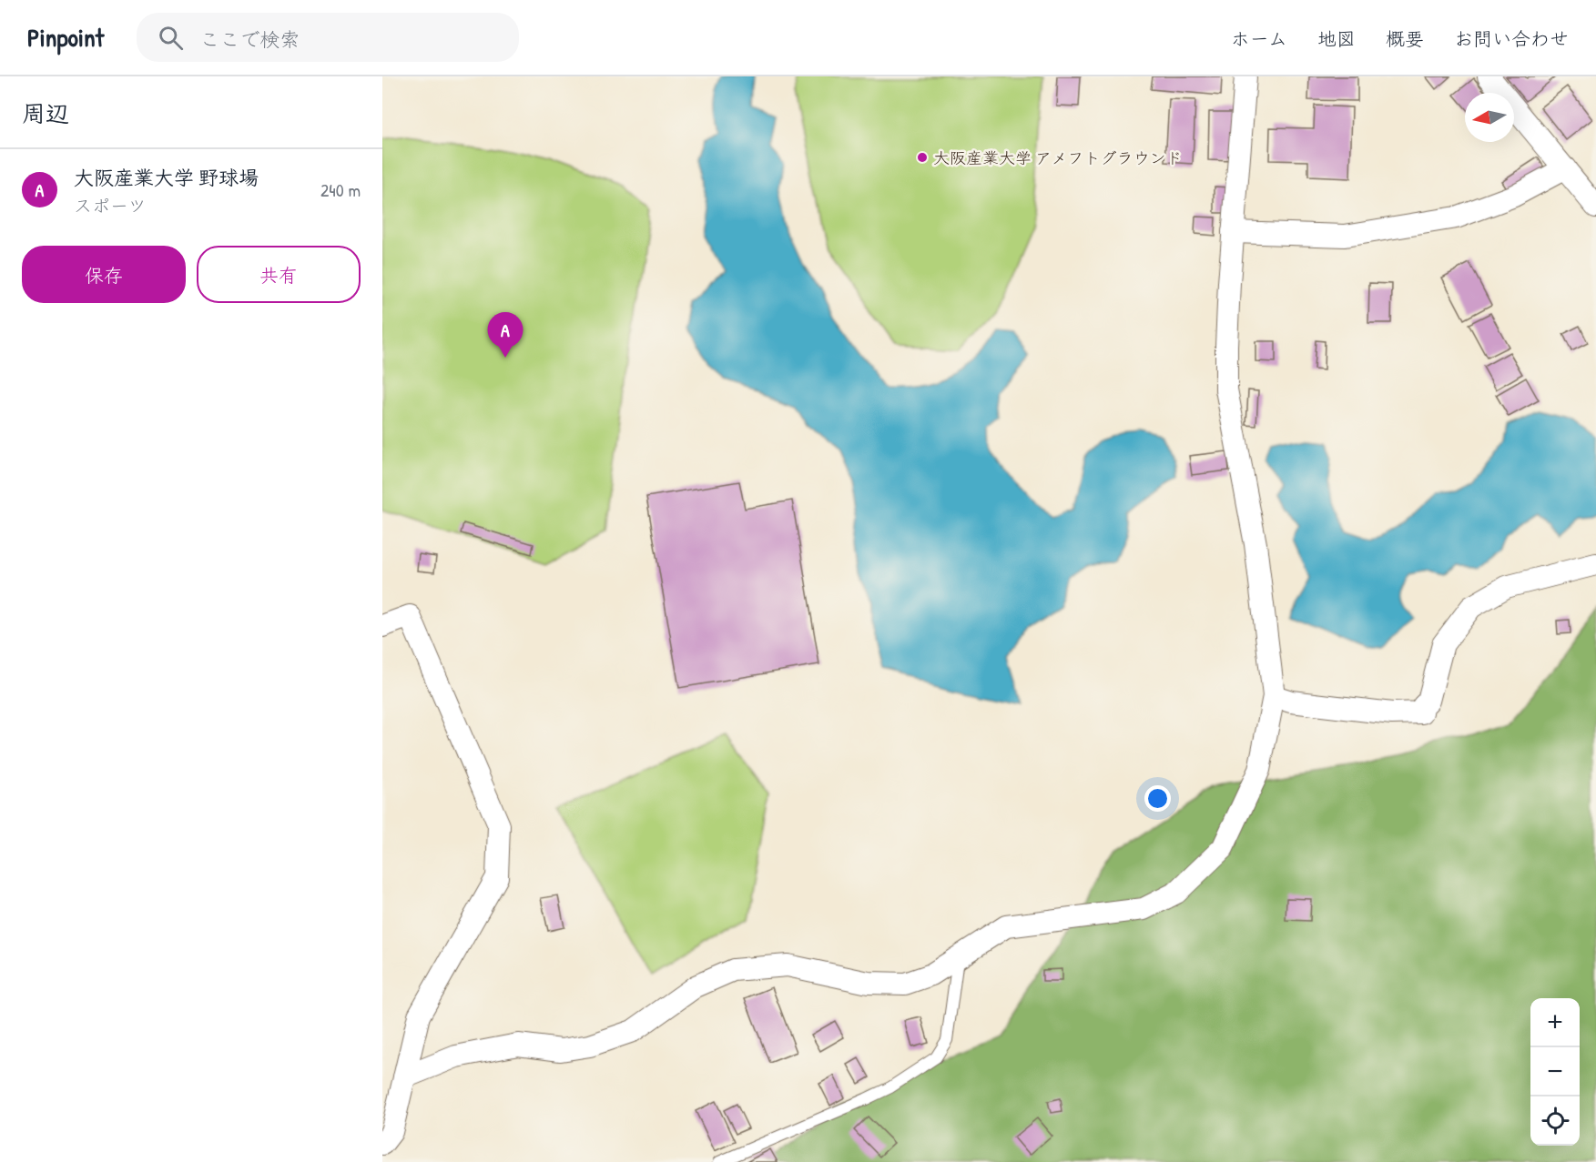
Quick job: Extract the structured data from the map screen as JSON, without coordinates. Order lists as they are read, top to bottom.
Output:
{
  "places": ["大阪産業大学 アメフトグラウンド"],
  "north": "left",
  "page": {
    "header": "Pinpoint",
    "search": "ここで検索",
    "nav": [
      "ホーム",
      "地図",
      "概要",
      "お問い合わせ"
    ],
    "heading": "周辺",
    "list": [
      {
        "mark": "A",
        "name": "大阪産業大学 野球場",
        "note": "スポーツ",
        "value": "240 m"
      }
    ],
    "buttons": ["保存", "共有"],
    "pins": "A",
    "map_buttons": ["+", "−"]
  }
}
